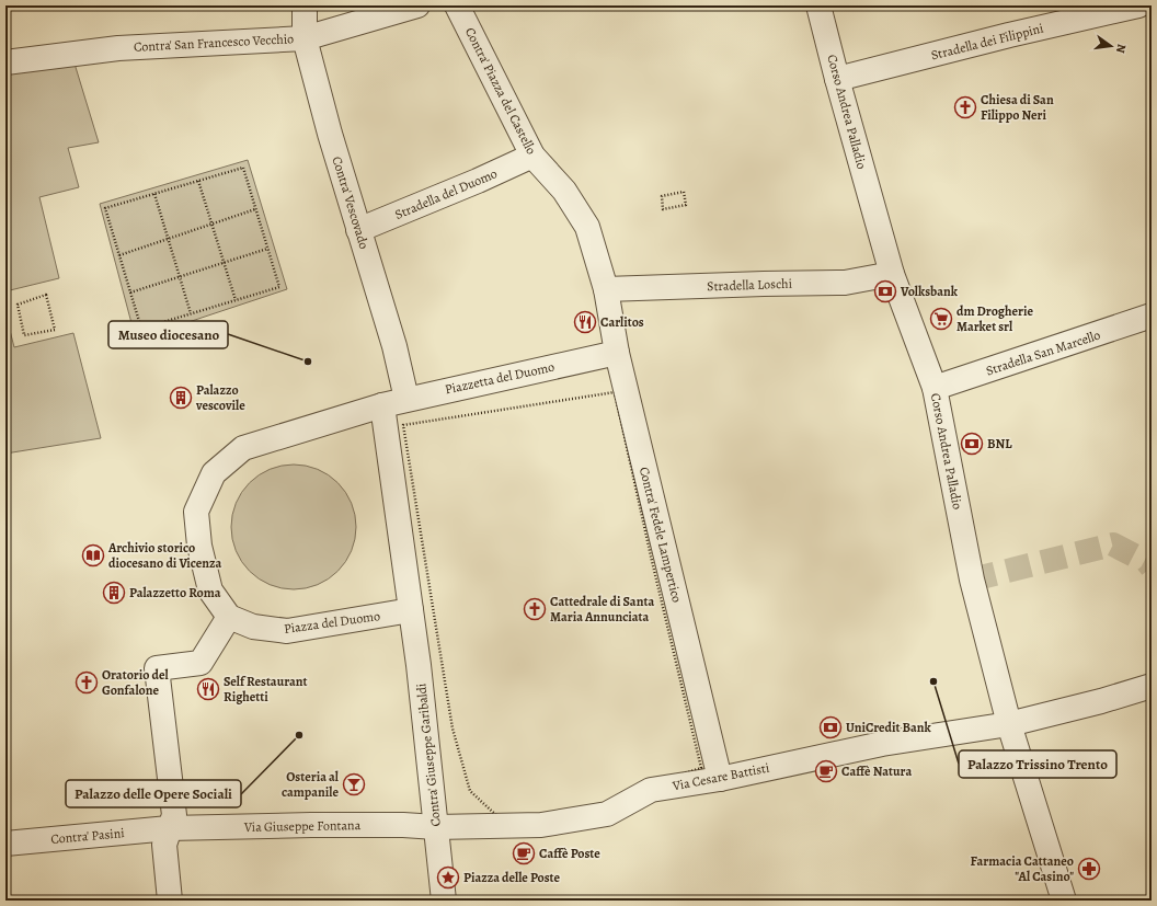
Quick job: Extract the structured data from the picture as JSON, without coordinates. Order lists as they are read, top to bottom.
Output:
{
  "streets": {
    "street": [
      "Stradella dei Filippini",
      "Contra' San Francesco Vecchio",
      "Contra' Piazza del Castello",
      "Corso Andrea Palladio",
      "Stradella del Duomo",
      "Contra' Vescovado",
      "Stradella Loschi",
      "Stradella San Marcello",
      "Piazzetta del Duomo",
      "Contra' Fedele Lampertico",
      "Piazza del Duomo",
      "Contra' Giuseppe Garibaldi",
      "Via Cesare Battisti",
      "Via Giuseppe Fontana",
      "Contra' Pasini"
    ]
  },
  "crossings": [
    ["Stradella dei Filippini", "Corso Andrea Palladio"],
    ["Contra' San Francesco Vecchio", "Contra' Vescovado"],
    ["Contra' Piazza del Castello", "Stradella del Duomo"],
    ["Contra' Piazza del Castello", "Stradella Loschi"],
    ["Contra' Piazza del Castello", "Contra' Fedele Lampertico"],
    ["Corso Andrea Palladio", "Stradella Loschi"],
    ["Corso Andrea Palladio", "Stradella San Marcello"],
    ["Corso Andrea Palladio", "Via Cesare Battisti"],
    ["Stradella del Duomo", "Contra' Vescovado"],
    ["Contra' Vescovado", "Piazzetta del Duomo"],
    ["Stradella Loschi", "Contra' Fedele Lampertico"],
    ["Piazzetta del Duomo", "Contra' Fedele Lampertico"],
    ["Contra' Fedele Lampertico", "Via Cesare Battisti"],
    ["Piazza del Duomo", "Contra' Giuseppe Garibaldi"],
    ["Contra' Giuseppe Garibaldi", "Via Cesare Battisti"],
    ["Contra' Giuseppe Garibaldi", "Via Giuseppe Fontana"],
    ["Via Cesare Battisti", "Via Giuseppe Fontana"],
    ["Via Giuseppe Fontana", "Contra' Pasini"]
  ],
  "places": {
    "church": ["Chiesa di San Filippo Neri", "Cattedrale di Santa Maria Annunciata", "Oratorio del Gonfalone"],
    "bank": ["Volksbank", "BNL", "UniCredit Bank"],
    "supermarket": ["dm Drogherie Market srl"],
    "restaurant": ["Carlitos", "Self Restaurant Righetti"],
    "other": ["Museo diocesano", "Palazzo Trissino Trento", "Palazzo delle Opere Sociali"],
    "building": ["Palazzo vescovile", "Palazzetto Roma"],
    "library": ["Archivio storico diocesano di Vicenza"],
    "cafe": ["Caffè Natura", "Caffè Poste"],
    "bar": ["Osteria al campanile"],
    "pharmacy": ["Farmacia Cattaneo \"Al Casino\""],
    "place": ["Piazza delle Poste"]
  },
  "north": "right"
}
